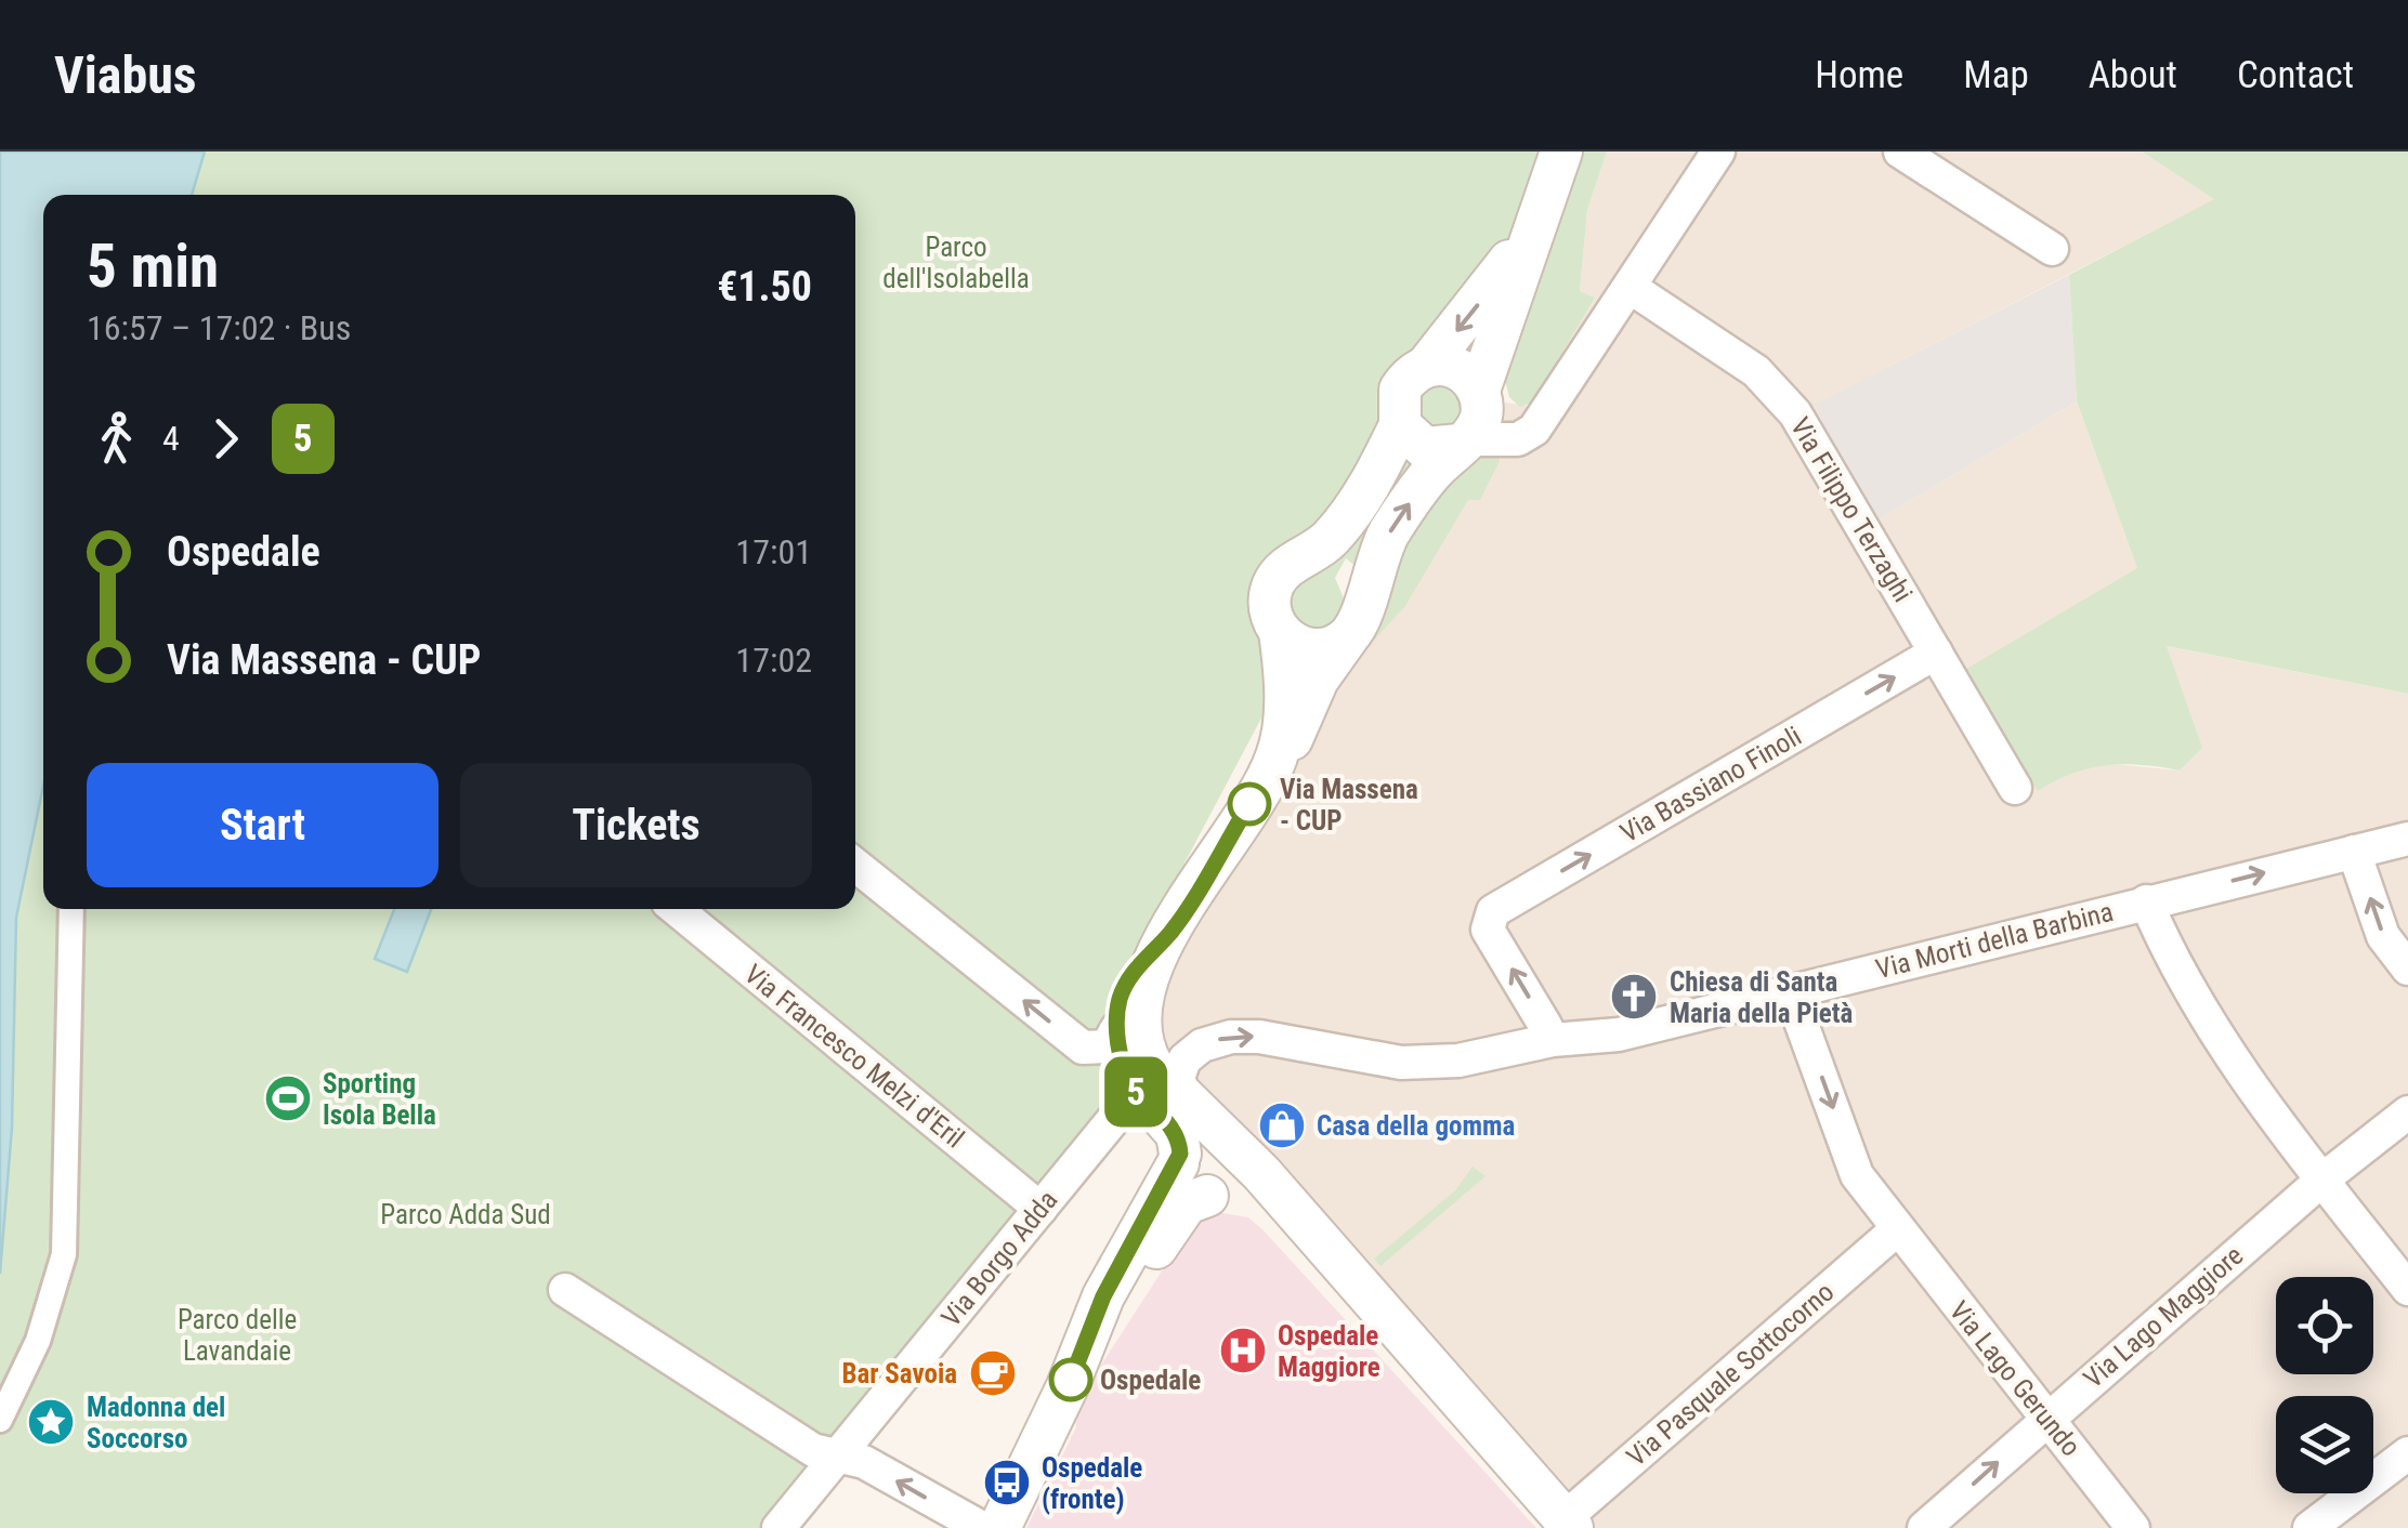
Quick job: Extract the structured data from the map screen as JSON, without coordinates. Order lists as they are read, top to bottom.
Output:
{
  "streets": {
    "street": [
      "Via Filippo Terzaghi",
      "Via Bassiano Finoli",
      "Via Morti della Barbina",
      "Via Francesco Melzi d'Eril",
      "Via Borgo Adda",
      "Via Lago Maggiore",
      "Via Pasquale Sottocorno",
      "Via Lago Gerundo"
    ]
  },
  "crossings": [
    ["Via Filippo Terzaghi", "Via Bassiano Finoli"],
    ["Via Bassiano Finoli", "Via Morti della Barbina"],
    ["Via Morti della Barbina", "Via Borgo Adda"],
    ["Via Morti della Barbina", "Via Lago Gerundo"],
    ["Via Francesco Melzi d'Eril", "Via Borgo Adda"],
    ["Via Lago Maggiore", "Via Lago Gerundo"],
    ["Via Pasquale Sottocorno", "Via Lago Gerundo"]
  ],
  "one_way": ["Via Morti della Barbina", "Via Lago Gerundo"],
  "parks": ["Parco dell'Isolabella", "Parco Adda Sud", "Parco delle Lavandaie"],
  "places": {
    "other": ["Via Massena - CUP", "Ospedale"],
    "church": ["Chiesa di Santa Maria della Pietà"],
    "sports": ["Sporting Isola Bella"],
    "shop": ["Casa della gomma"],
    "hospital": ["Ospedale Maggiore"],
    "cafe": ["Bar Savoia"],
    "place": ["Madonna del Soccorso"],
    "bus stop": ["Ospedale (fronte)"]
  },
  "lines": ["bus line 5"],
  "page": {
    "header": "Viabus",
    "nav": [
      "Home",
      "Map",
      "About",
      "Contact"
    ],
    "on_map": "5",
    "heading": ["5 min", "16:57 – 17:02 · Bus", "€1.50"],
    "legs": ["4", "5"],
    "list": [
      {
        "name": "Ospedale",
        "value": "17:01"
      },
      {
        "name": "Via Massena - CUP",
        "value": "17:02"
      }
    ],
    "buttons": ["Start", "Tickets"]
  }
}
